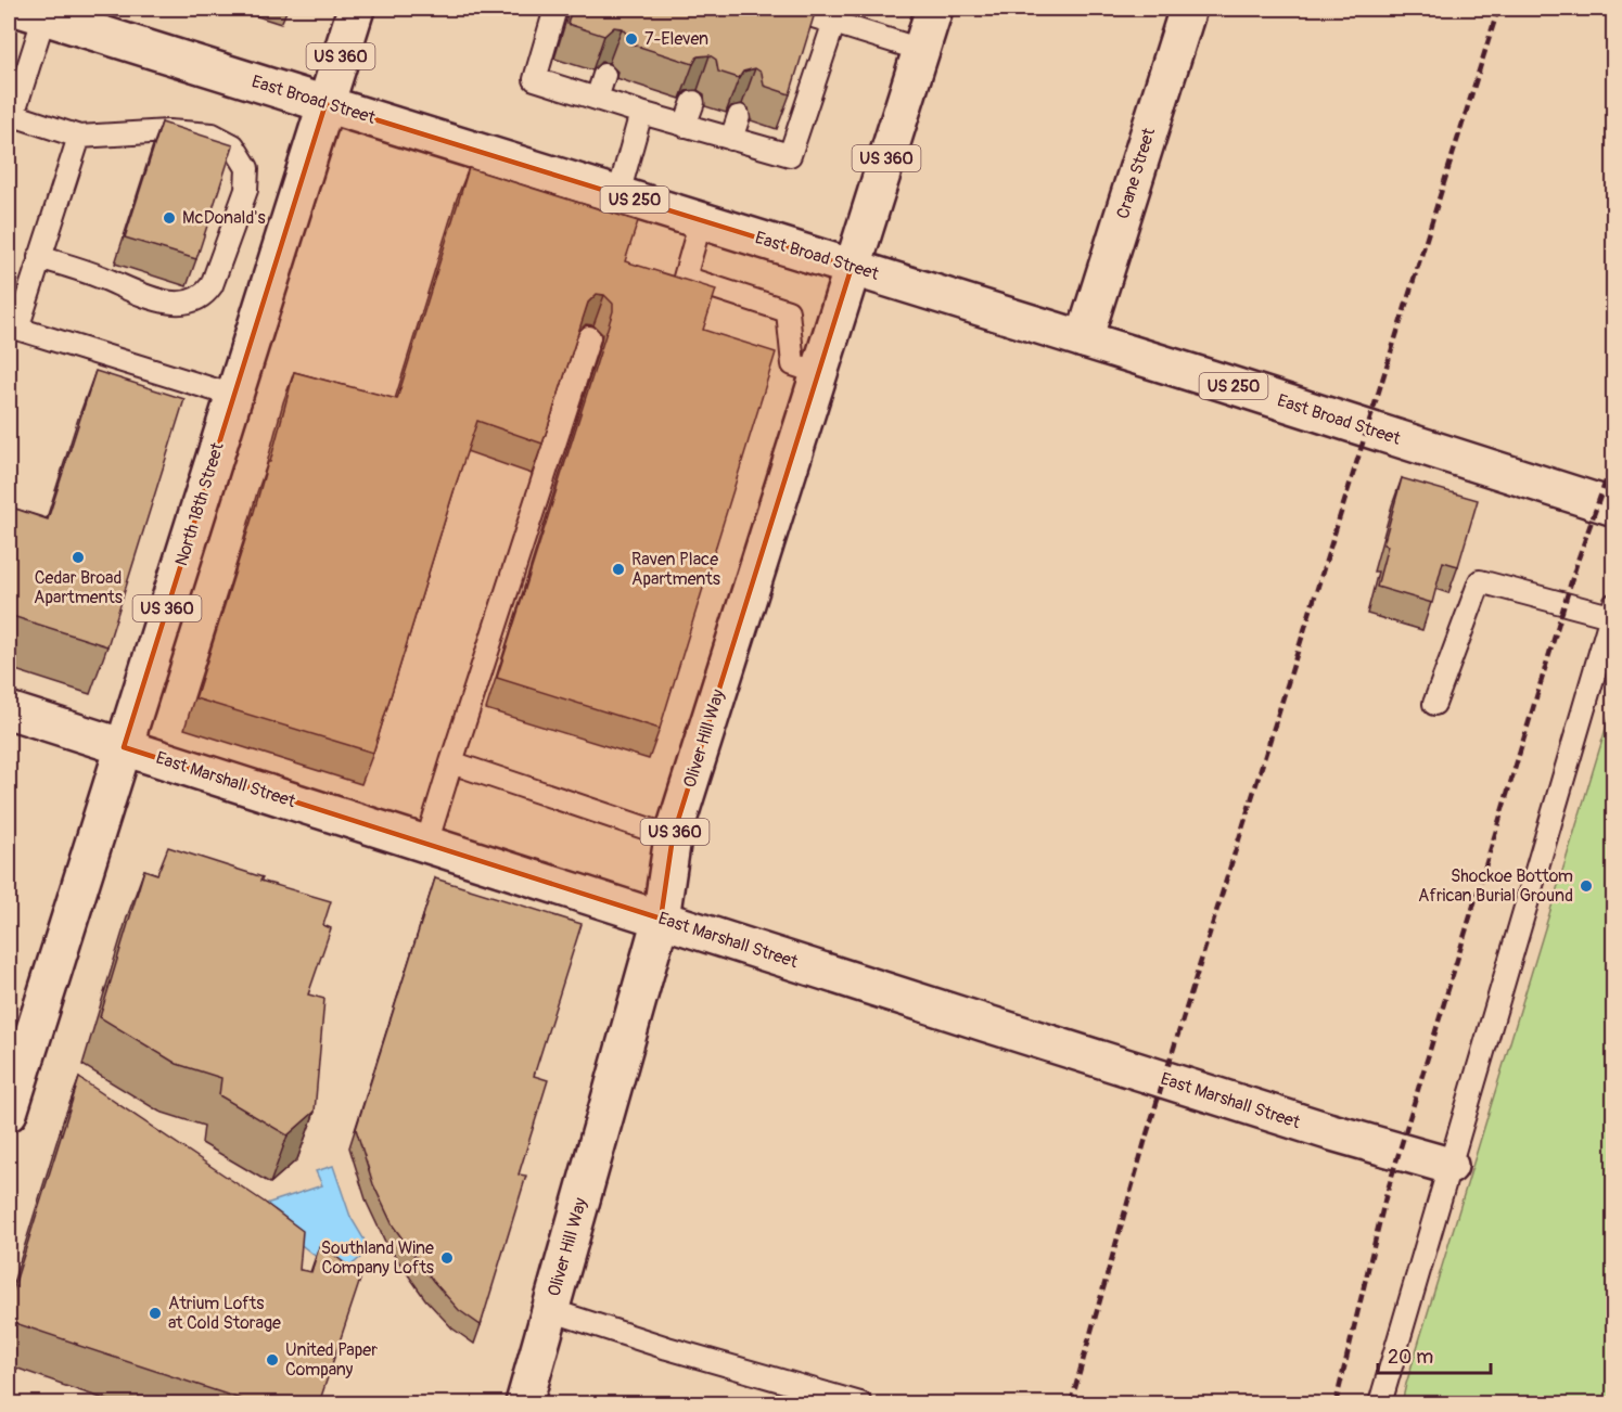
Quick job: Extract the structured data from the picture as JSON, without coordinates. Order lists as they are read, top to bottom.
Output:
{
  "streets": {
    "main road": [
      "US 360",
      "East Broad Street",
      "Crane Street",
      "US 250",
      "North 18th Street",
      "Oliver Hill Way",
      "East Marshall Street"
    ]
  },
  "crossings": [
    ["US 360", "East Broad Street"],
    ["US 360", "Oliver Hill Way"],
    ["East Broad Street", "Crane Street"],
    ["East Broad Street", "North 18th Street"],
    ["East Broad Street", "Oliver Hill Way"],
    ["North 18th Street", "East Marshall Street"],
    ["Oliver Hill Way", "East Marshall Street"]
  ],
  "places": [
    "7-Eleven",
    "McDonald's",
    "Cedar Broad Apartments",
    "Raven Place Apartments",
    "Shockoe Bottom African Burial Ground",
    "Southland Wine Company Lofts",
    "Atrium Lofts at Cold Storage",
    "United Paper Company"
  ],
  "scale_bar": "20 m"
}
